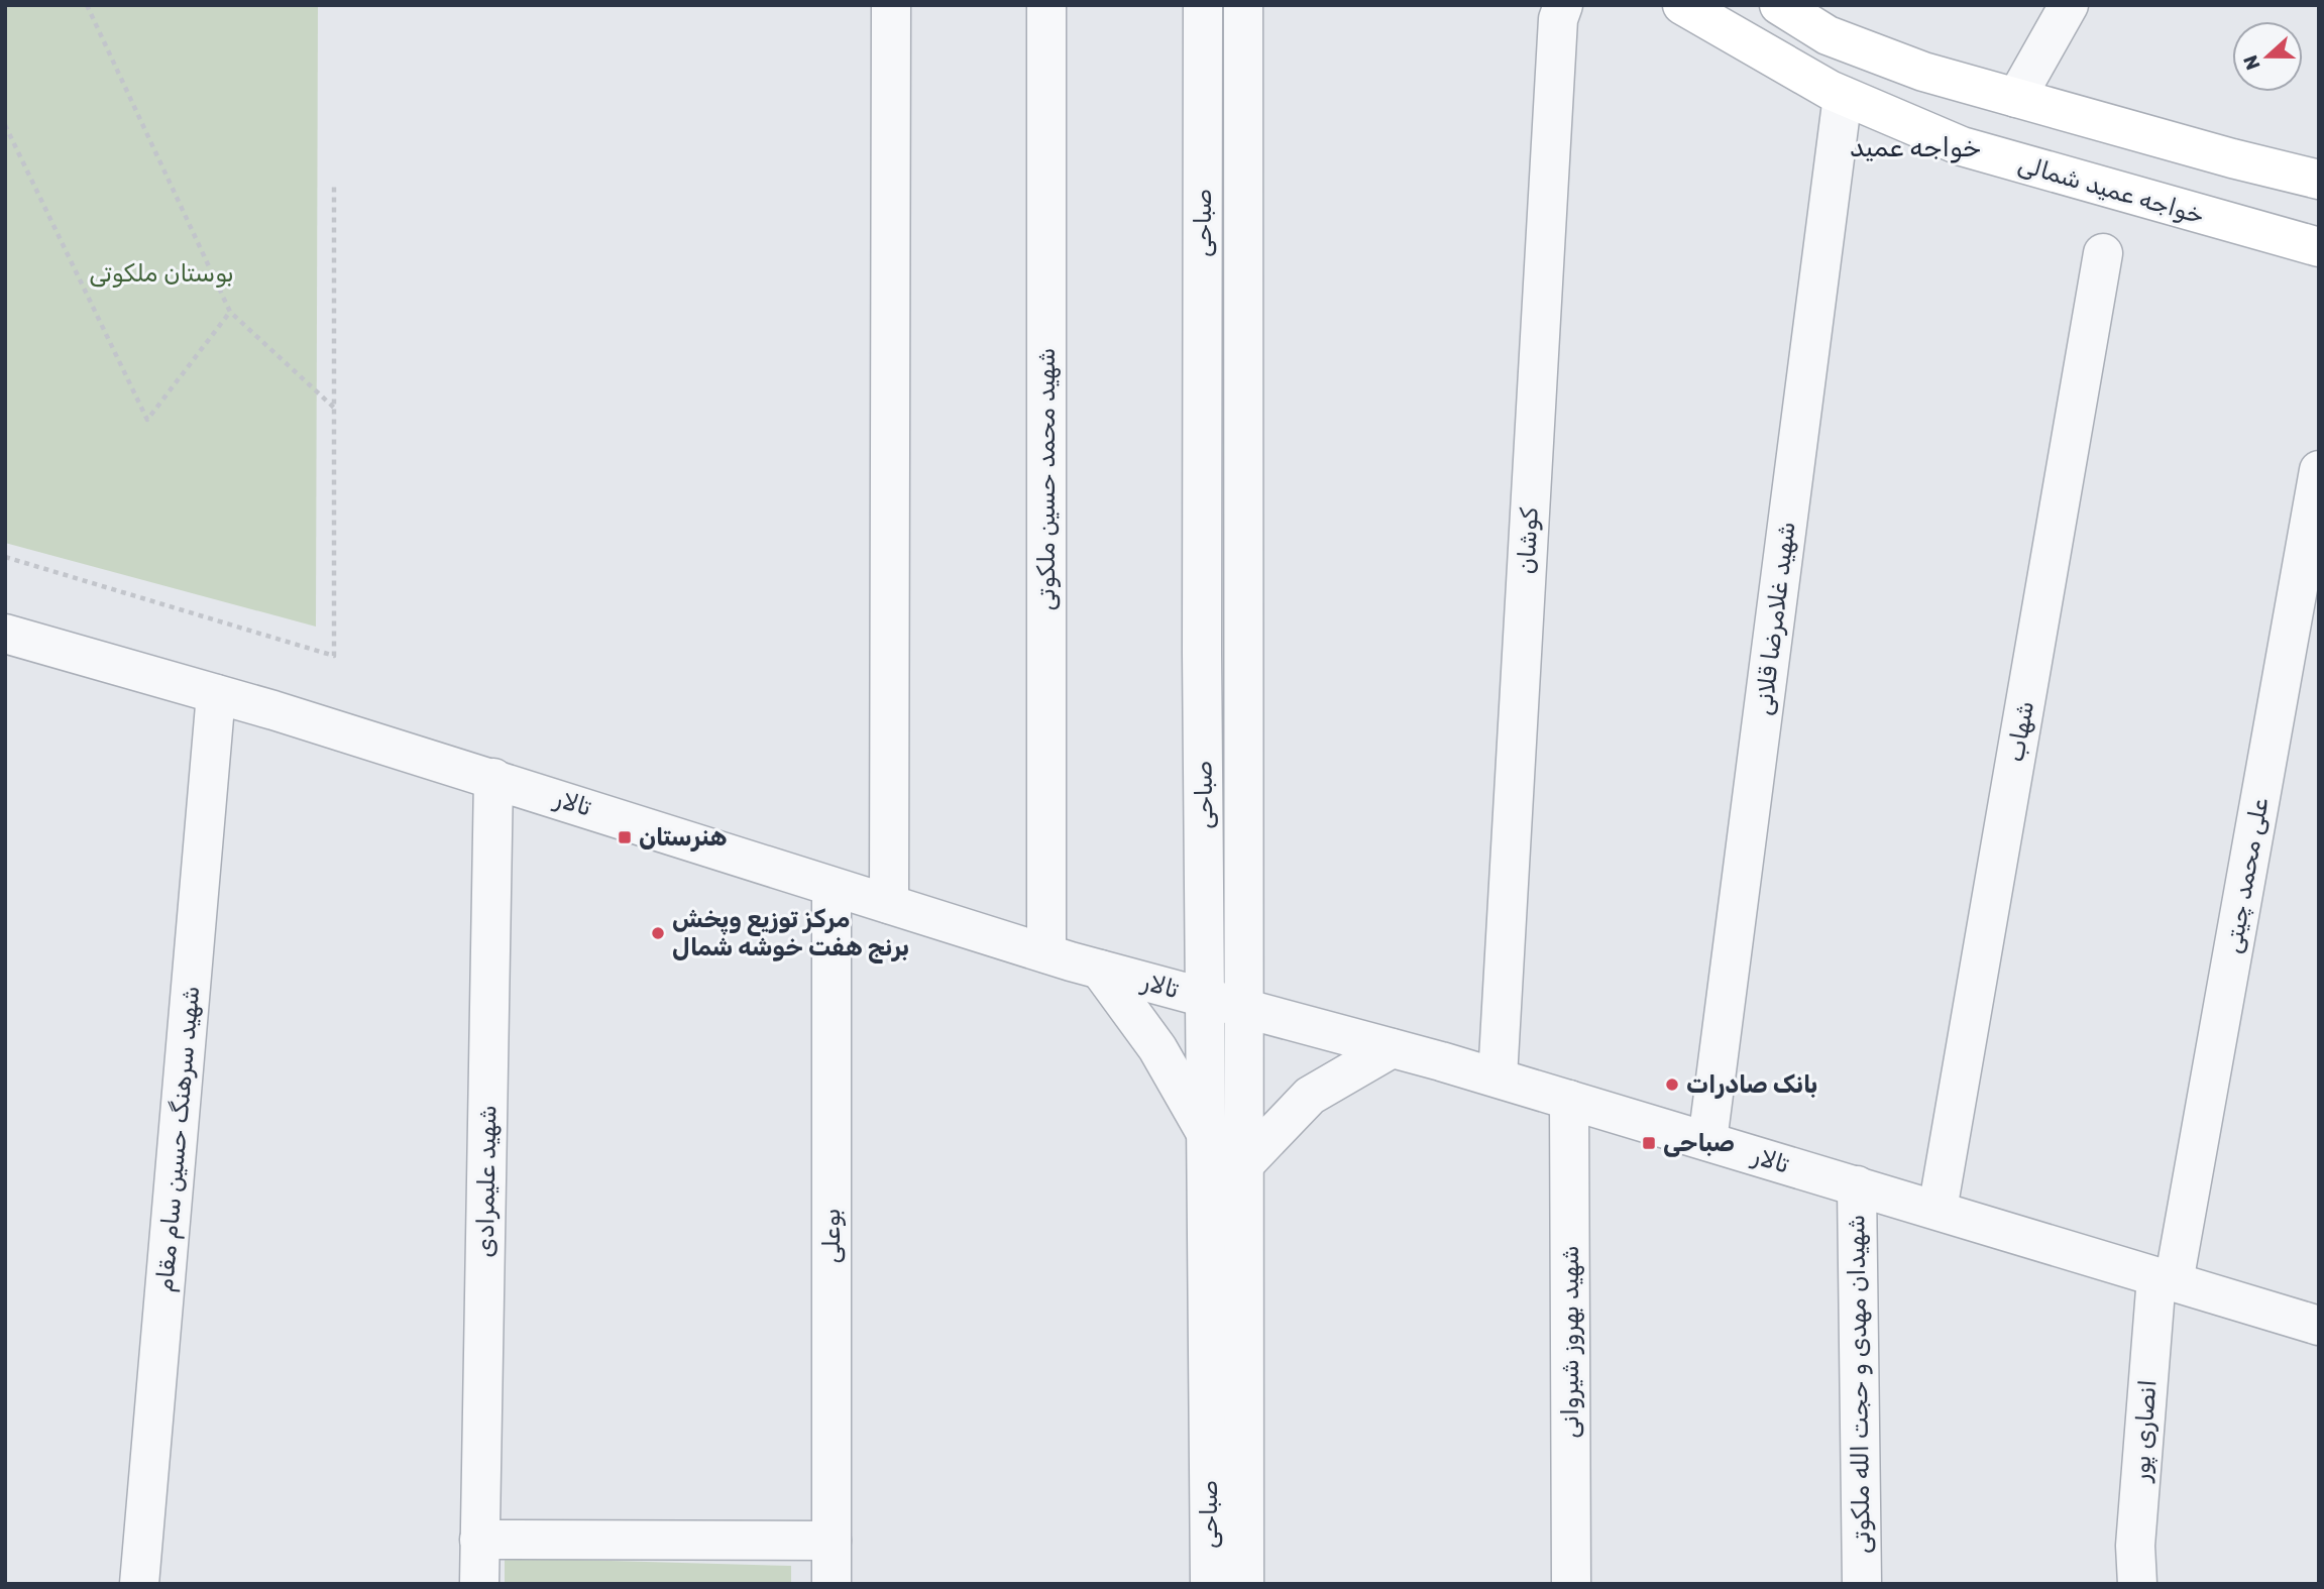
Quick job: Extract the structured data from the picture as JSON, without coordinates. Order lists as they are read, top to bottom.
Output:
{
  "streets": {
    "main road": ["خواجه عمید شمالی"],
    "street": [
      "صباحی",
      "شهید محمد حسین ملکوتی",
      "کوشان",
      "شهید غلامرضا قلانی",
      "شهاب",
      "تالار",
      "علی محمد چیتی",
      "شهید سرهنگ حسین سام مقام",
      "شهید علیمرادی",
      "بوعلی",
      "شهید بهروز شیروانی",
      "شهیدان مهدی و حجت الله ملکوتی",
      "انصاری پور"
    ]
  },
  "crossings": [
    ["خواجه عمید شمالی", "شهید غلامرضا قلانی"],
    ["صباحی", "تالار"],
    ["شهید محمد حسین ملکوتی", "تالار"],
    ["کوشان", "تالار"],
    ["شهید غلامرضا قلانی", "تالار"],
    ["شهاب", "تالار"],
    ["تالار", "علی محمد چیتی"],
    ["تالار", "شهید سرهنگ حسین سام مقام"],
    ["تالار", "شهید علیمرادی"],
    ["تالار", "بوعلی"],
    ["تالار", "شهید بهروز شیروانی"],
    ["تالار", "شهیدان مهدی و حجت الله ملکوتی"],
    ["تالار", "انصاری پور"],
    ["علی محمد چیتی", "انصاری پور"]
  ],
  "districts": ["خواجه عمید"],
  "parks": ["بوستان ملکوتی"],
  "places": {
    "transit": ["هنرستان", "صباحی"],
    "other": ["مرکز توزیع وپخش برنج هفت خوشه شمال", "بانک صادرات"]
  },
  "north": "left"
}
